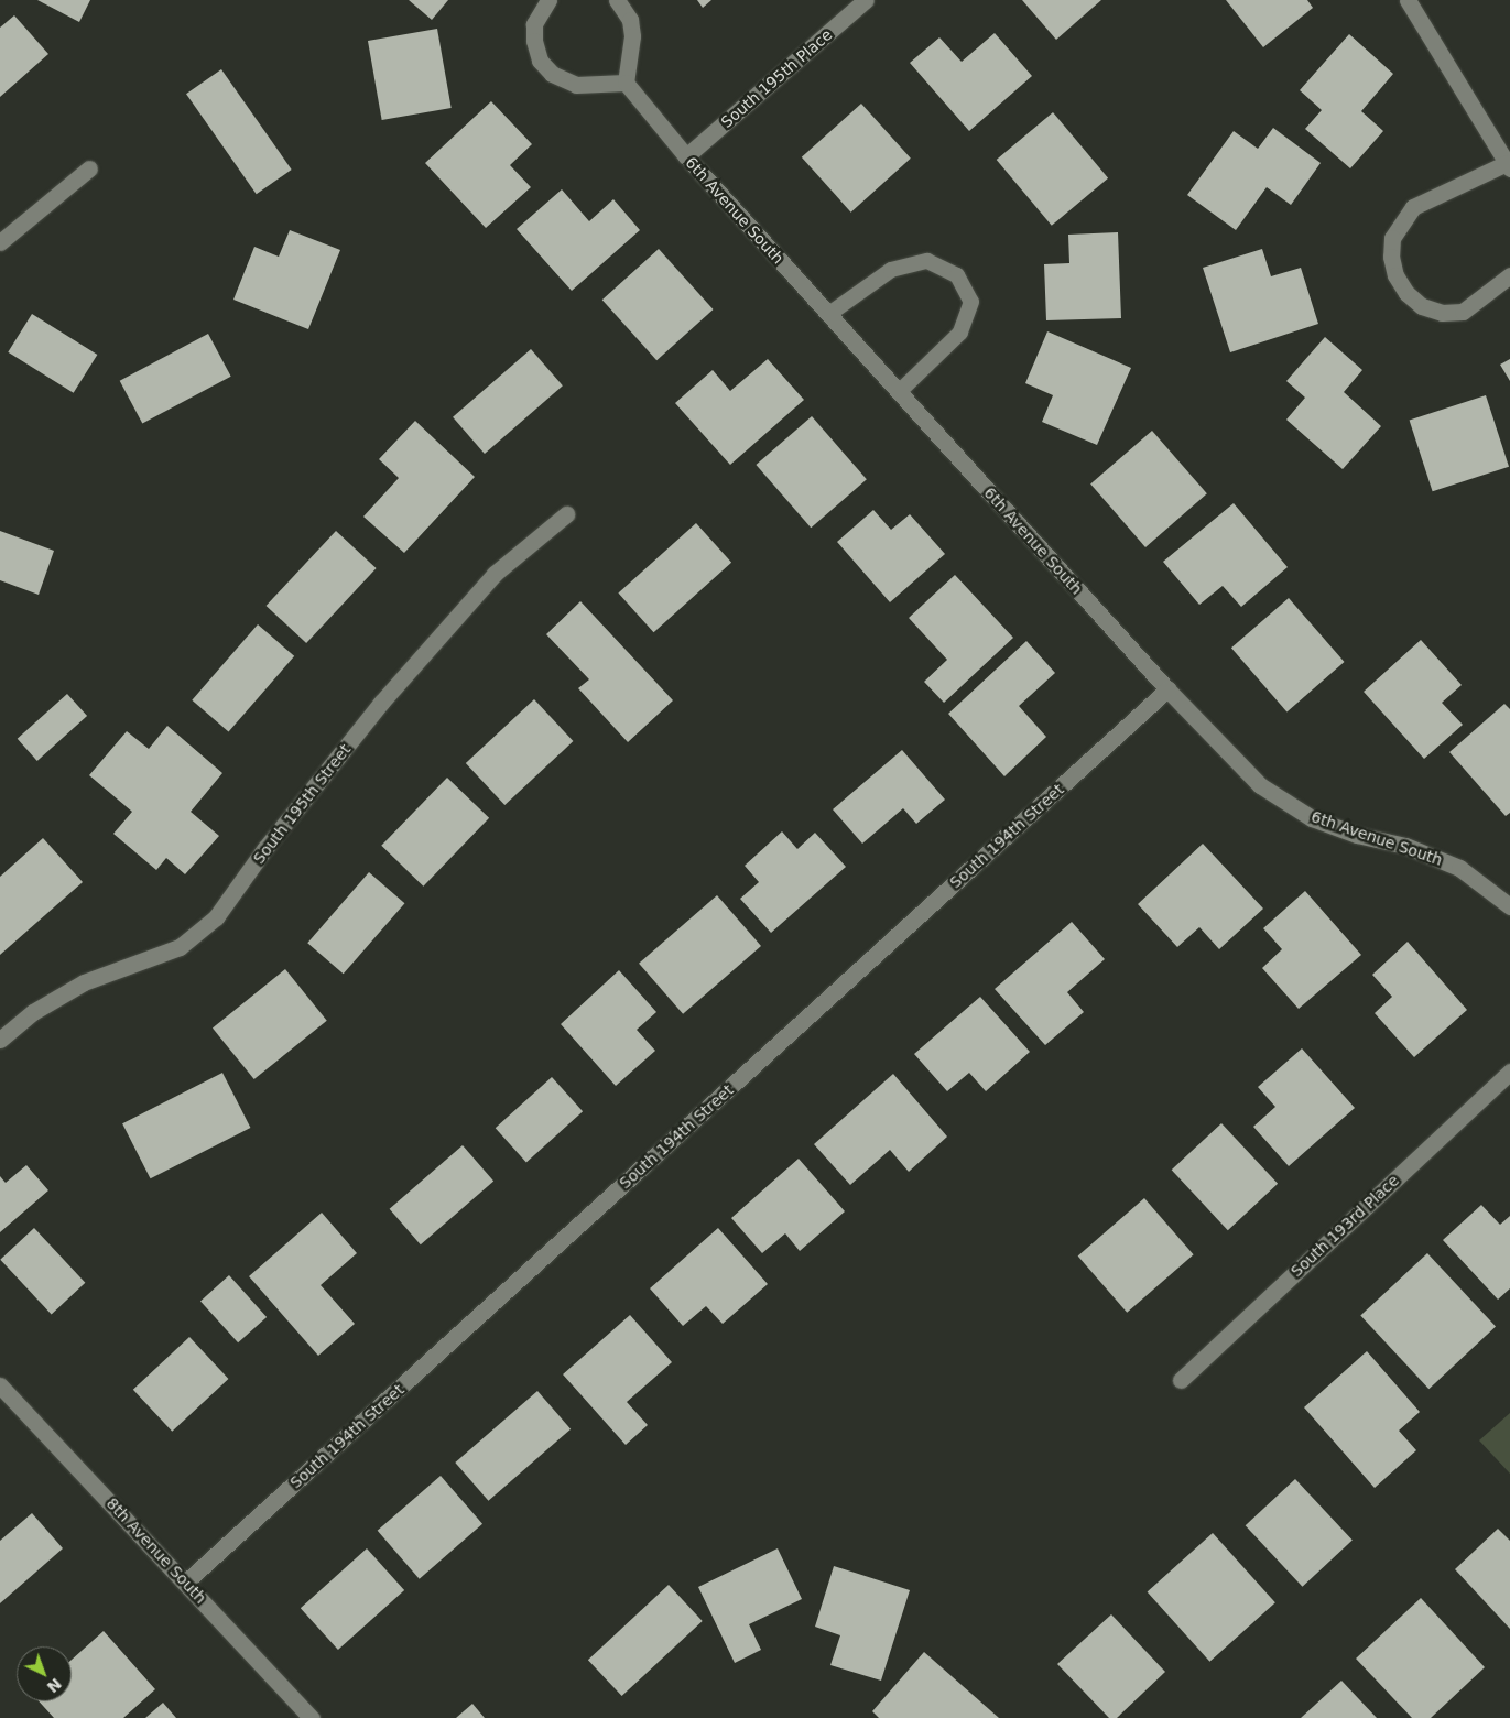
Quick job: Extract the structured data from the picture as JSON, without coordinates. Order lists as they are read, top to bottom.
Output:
{
  "streets": {
    "street": [
      "South 195th Place",
      "6th Avenue South",
      "South 195th Street",
      "South 194th Street",
      "South 193rd Place",
      "8th Avenue South"
    ]
  },
  "crossings": [
    ["South 195th Place", "6th Avenue South"],
    ["6th Avenue South", "South 194th Street"],
    ["South 194th Street", "8th Avenue South"]
  ],
  "north": "bottom right"
}
